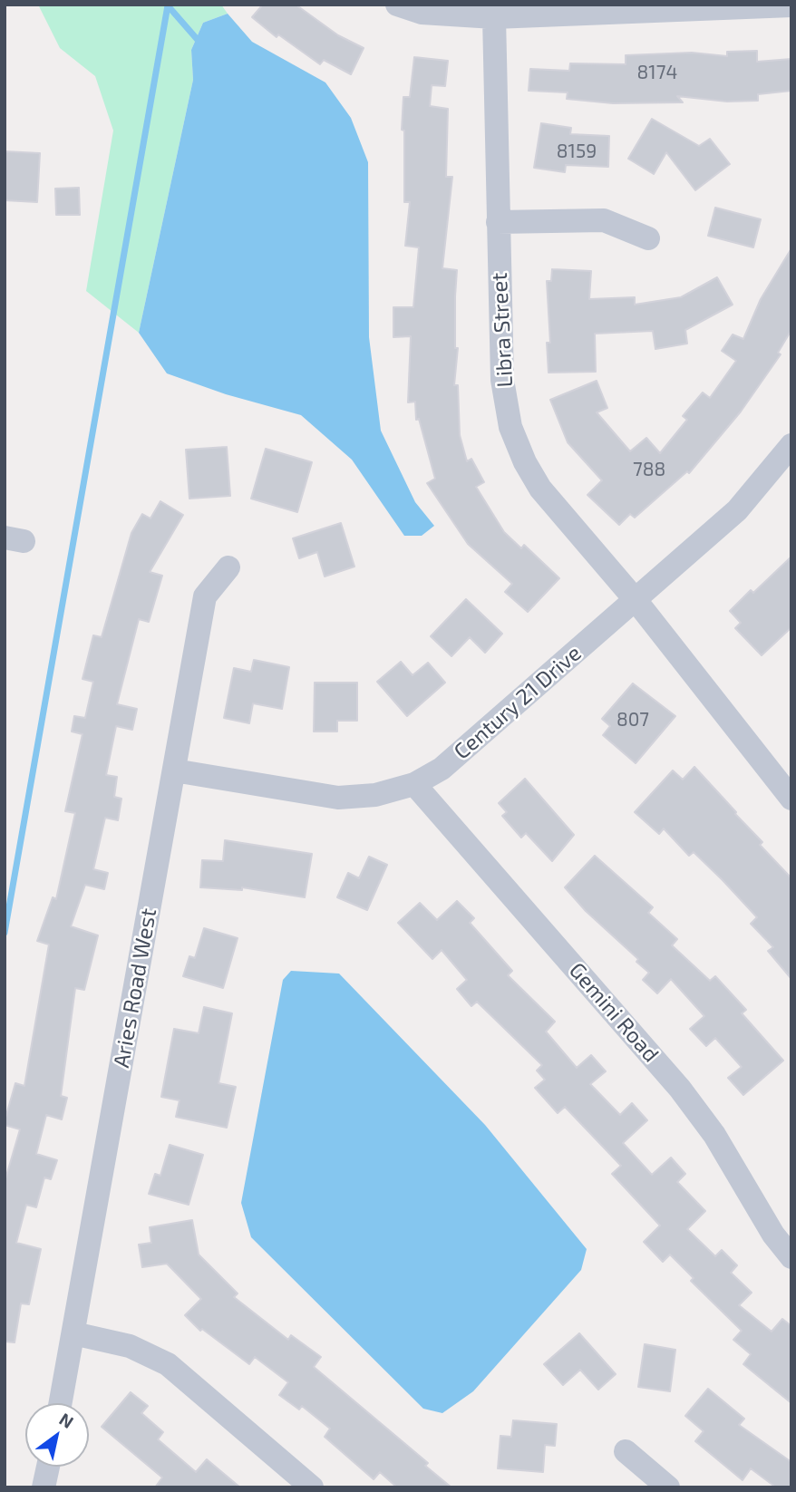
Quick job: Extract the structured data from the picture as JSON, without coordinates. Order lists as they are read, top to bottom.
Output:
{
  "streets": {
    "street": [
      "Libra Street",
      "Century 21 Drive",
      "Aries Road West",
      "Gemini Road"
    ]
  },
  "crossings": [
    ["Libra Street", "Century 21 Drive"],
    ["Century 21 Drive", "Aries Road West"],
    ["Century 21 Drive", "Gemini Road"]
  ],
  "house_numbers": [
    "8174",
    "8159",
    "788",
    "807"
  ],
  "north": "top right"
}
